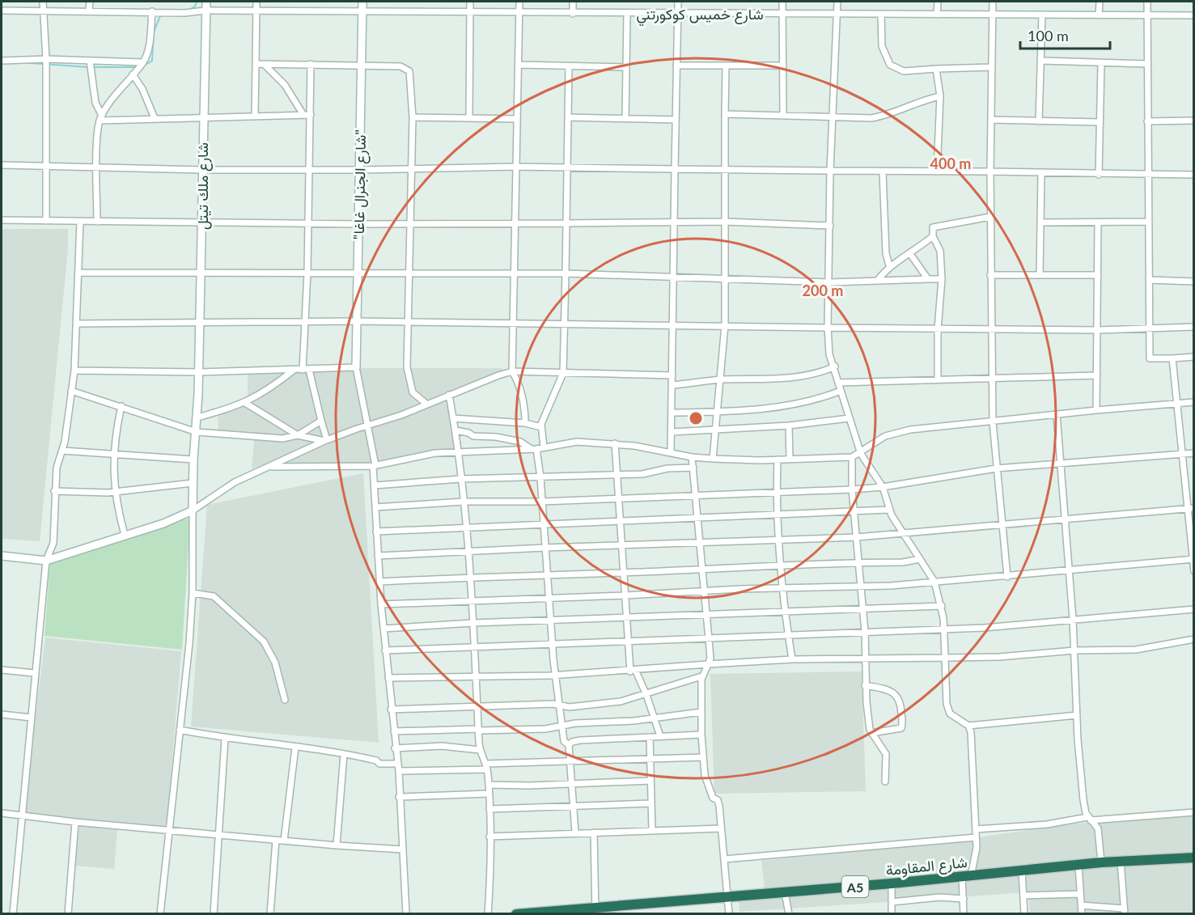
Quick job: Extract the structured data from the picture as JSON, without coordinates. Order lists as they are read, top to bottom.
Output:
{
  "streets": {
    "highway": ["شارع المقاومة", "A5"],
    "main road": ["\"شارع الجنرال غاغا\"", "شارع ملك تيتل"],
    "street": ["شارع خميس كوكورتني"]
  },
  "crossings": [
    ["شارع خميس كوكورتني", "\"شارع الجنرال غاغا\""],
    ["شارع خميس كوكورتني", "شارع ملك تيتل"]
  ],
  "scale_bar": "100 m",
  "rings": ["400 m", "200 m"]
}
